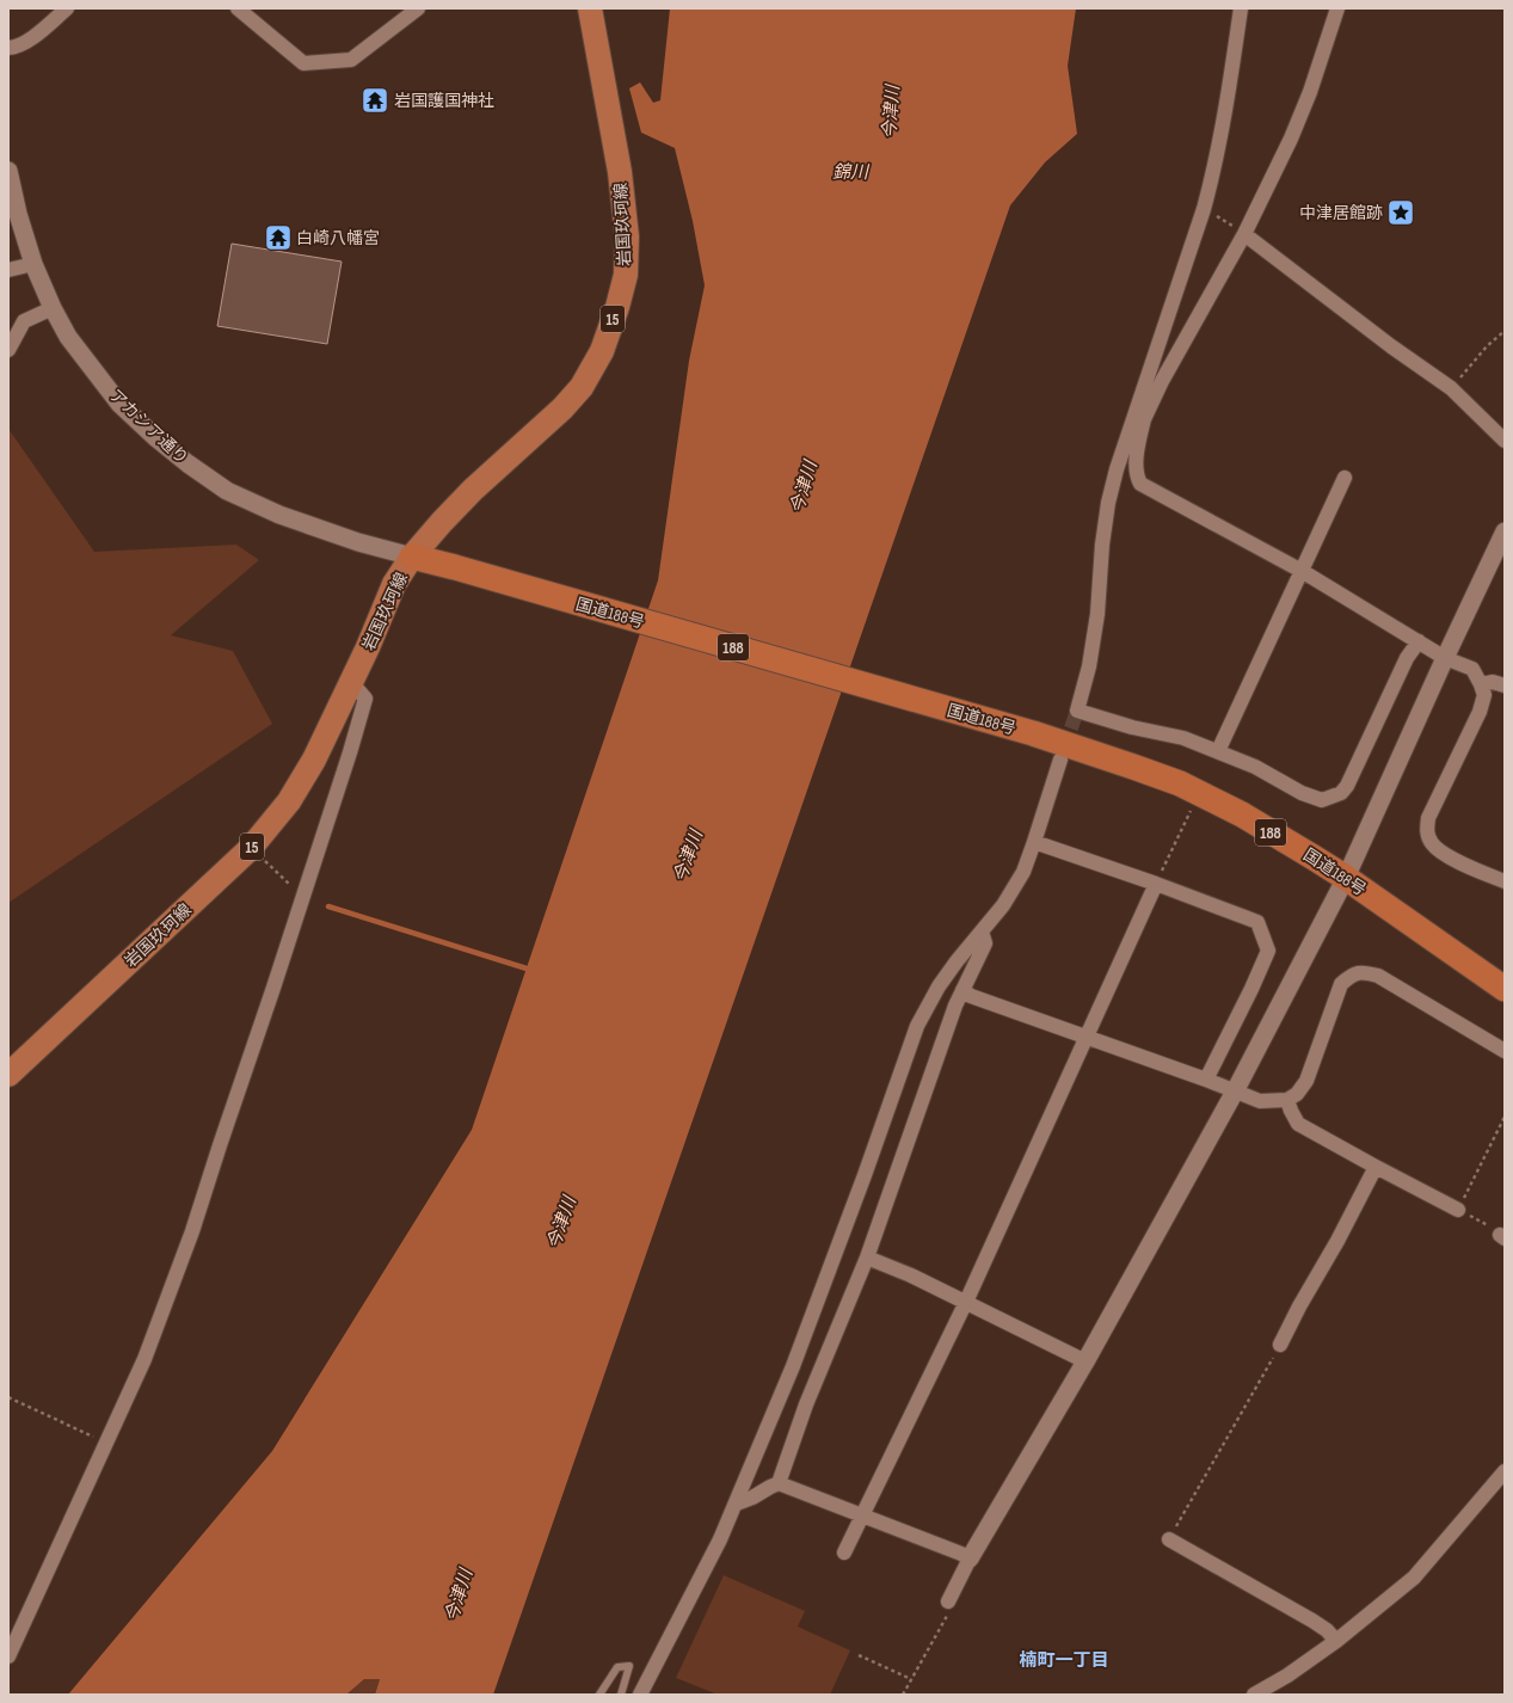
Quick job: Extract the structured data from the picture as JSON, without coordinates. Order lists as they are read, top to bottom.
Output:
{
  "streets": {
    "highway": ["国道188号", "188"],
    "main road": ["岩国玖珂線", "15"],
    "street": ["アカシア通り"]
  },
  "crossings": [
    ["岩国玖珂線", "アカシア通り"],
    ["岩国玖珂線", "国道188号"],
    ["アカシア通り", "国道188号"]
  ],
  "districts": ["楠町一丁目"],
  "water": ["今津川", "錦川"],
  "places": {
    "temple": ["岩国護国神社", "白崎八幡宮"],
    "place": ["中津居館跡"]
  }
}
